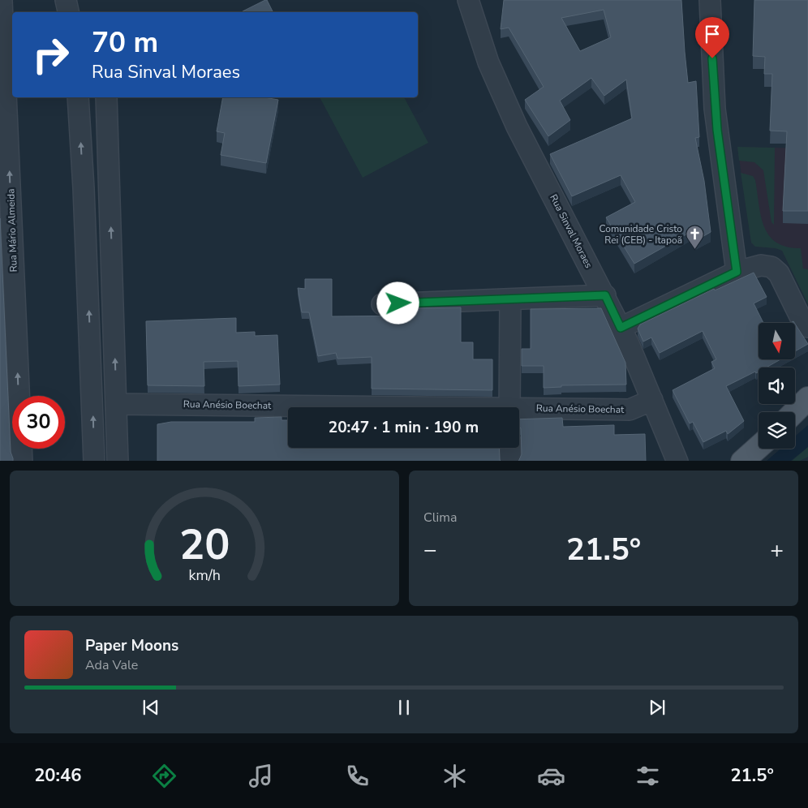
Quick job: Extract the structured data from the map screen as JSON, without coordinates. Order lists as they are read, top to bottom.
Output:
{
  "streets": {
    "street": ["Rua Mário Almeida", "Rua Sinval Moraes", "Rua Anésio Boechat"]
  },
  "crossings": [
    ["Rua Sinval Moraes", "Rua Anésio Boechat"]
  ],
  "places": {
    "church": ["Comunidade Cristo Rei (CEB) - Itapoã"]
  },
  "north": "bottom",
  "page": {
    "turn": ["70 m", "Rua Sinval Moraes"],
    "limit": "30",
    "trip": "20:47 · 1 min · 190 m",
    "tile": "Clima",
    "heat": ["−", "21.5°", "+"],
    "song": ["Paper Moons", "Ada Vale"],
    "tabs": ["20:46", "21.5°"],
    "gauge": ["20", "km/h"]
  }
}
